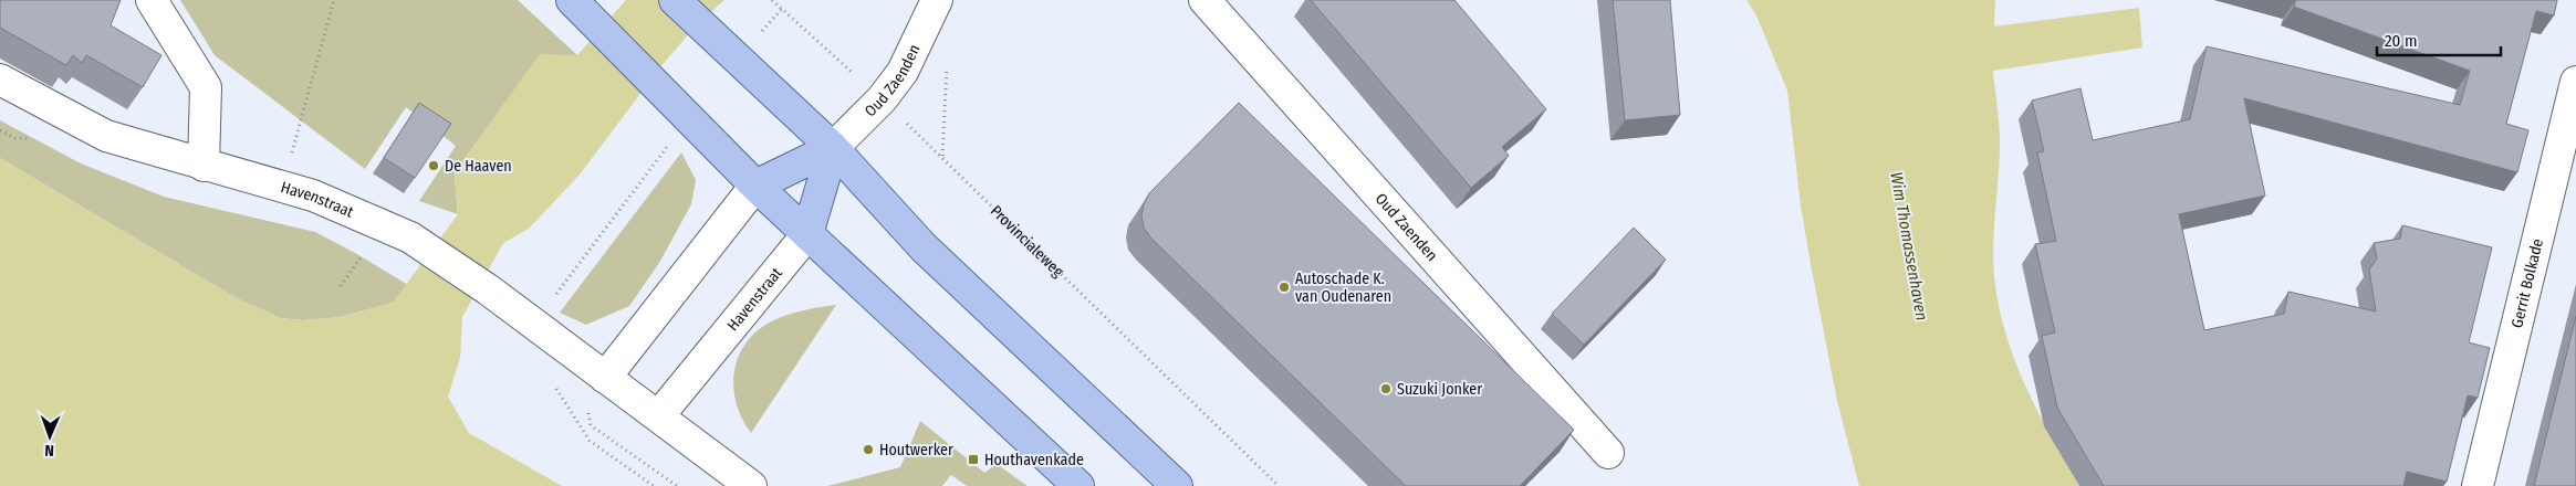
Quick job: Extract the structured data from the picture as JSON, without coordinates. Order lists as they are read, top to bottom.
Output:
{
  "streets": {
    "street": ["Oud Zaenden", "Havenstraat", "Gerrit Bolkade"],
    "path": ["Provincialeweg"]
  },
  "crossings": [
    ["Oud Zaenden", "Provincialeweg"]
  ],
  "water": ["Wim Thomassenhaven"],
  "places": {
    "other": [
      "De Haaven",
      "Autoschade K. van Oudenaren",
      "Suzuki Jonker",
      "Houtwerker"
    ],
    "transit": ["Houthavenkade"]
  },
  "scale_bar": "20 m",
  "north": "bottom"
}
